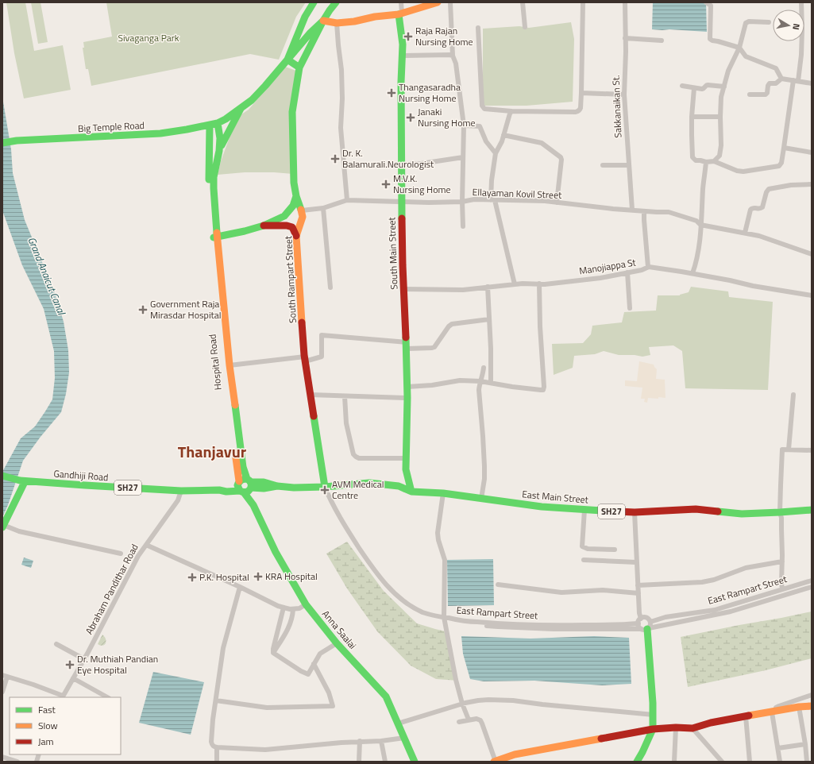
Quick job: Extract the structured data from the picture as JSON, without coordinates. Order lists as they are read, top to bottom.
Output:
{
  "streets": {
    "main road": [
      "Big Temple Road",
      "South Main Street",
      "South Rampart Street",
      "Hospital Road",
      "Gandhiji Road",
      "SH27",
      "East Main Street",
      "Anna Saalai"
    ],
    "street": [
      "Sakkanaikan St.",
      "Ellayaman Kovil Street",
      "Manojiappa St",
      "Abraham Pandithar Road",
      "East Rampart Street"
    ]
  },
  "crossings": [
    ["Sakkanaikan St.", "Ellayaman Kovil Street"],
    ["Big Temple Road", "South Rampart Street"],
    ["Big Temple Road", "Hospital Road"],
    ["Ellayaman Kovil Street", "South Main Street"],
    ["South Main Street", "Manojiappa St"],
    ["South Main Street", "SH27"],
    ["South Main Street", "East Main Street"],
    ["South Rampart Street", "SH27"],
    ["South Rampart Street", "East Rampart Street"],
    ["Hospital Road", "Gandhiji Road"],
    ["Hospital Road", "SH27"],
    ["Hospital Road", "Anna Saalai"],
    ["Gandhiji Road", "SH27"],
    ["Gandhiji Road", "Abraham Pandithar Road"],
    ["Gandhiji Road", "Anna Saalai"],
    ["SH27", "East Main Street"],
    ["SH27", "East Rampart Street"],
    ["SH27", "Anna Saalai"]
  ],
  "districts": ["Thanjavur"],
  "water": ["Grand Anaicut Canal"],
  "parks": ["Sivaganga Park"],
  "places": {
    "health": [
      "Raja Rajan Nursing Home",
      "Thangasaradha Nursing Home",
      "Janaki Nursing Home",
      "Dr. K. Balamurali.Neurologist",
      "M.V.K. Nursing Home",
      "Government Raja Mirasdar Hospital",
      "AVM Medical Centre",
      "KRA Hospital",
      "P.K. Hospital",
      "Dr. Muthiah Pandian Eye Hospital"
    ]
  },
  "legend": ["Fast", "Slow", "Jam"],
  "north": "right"
}
